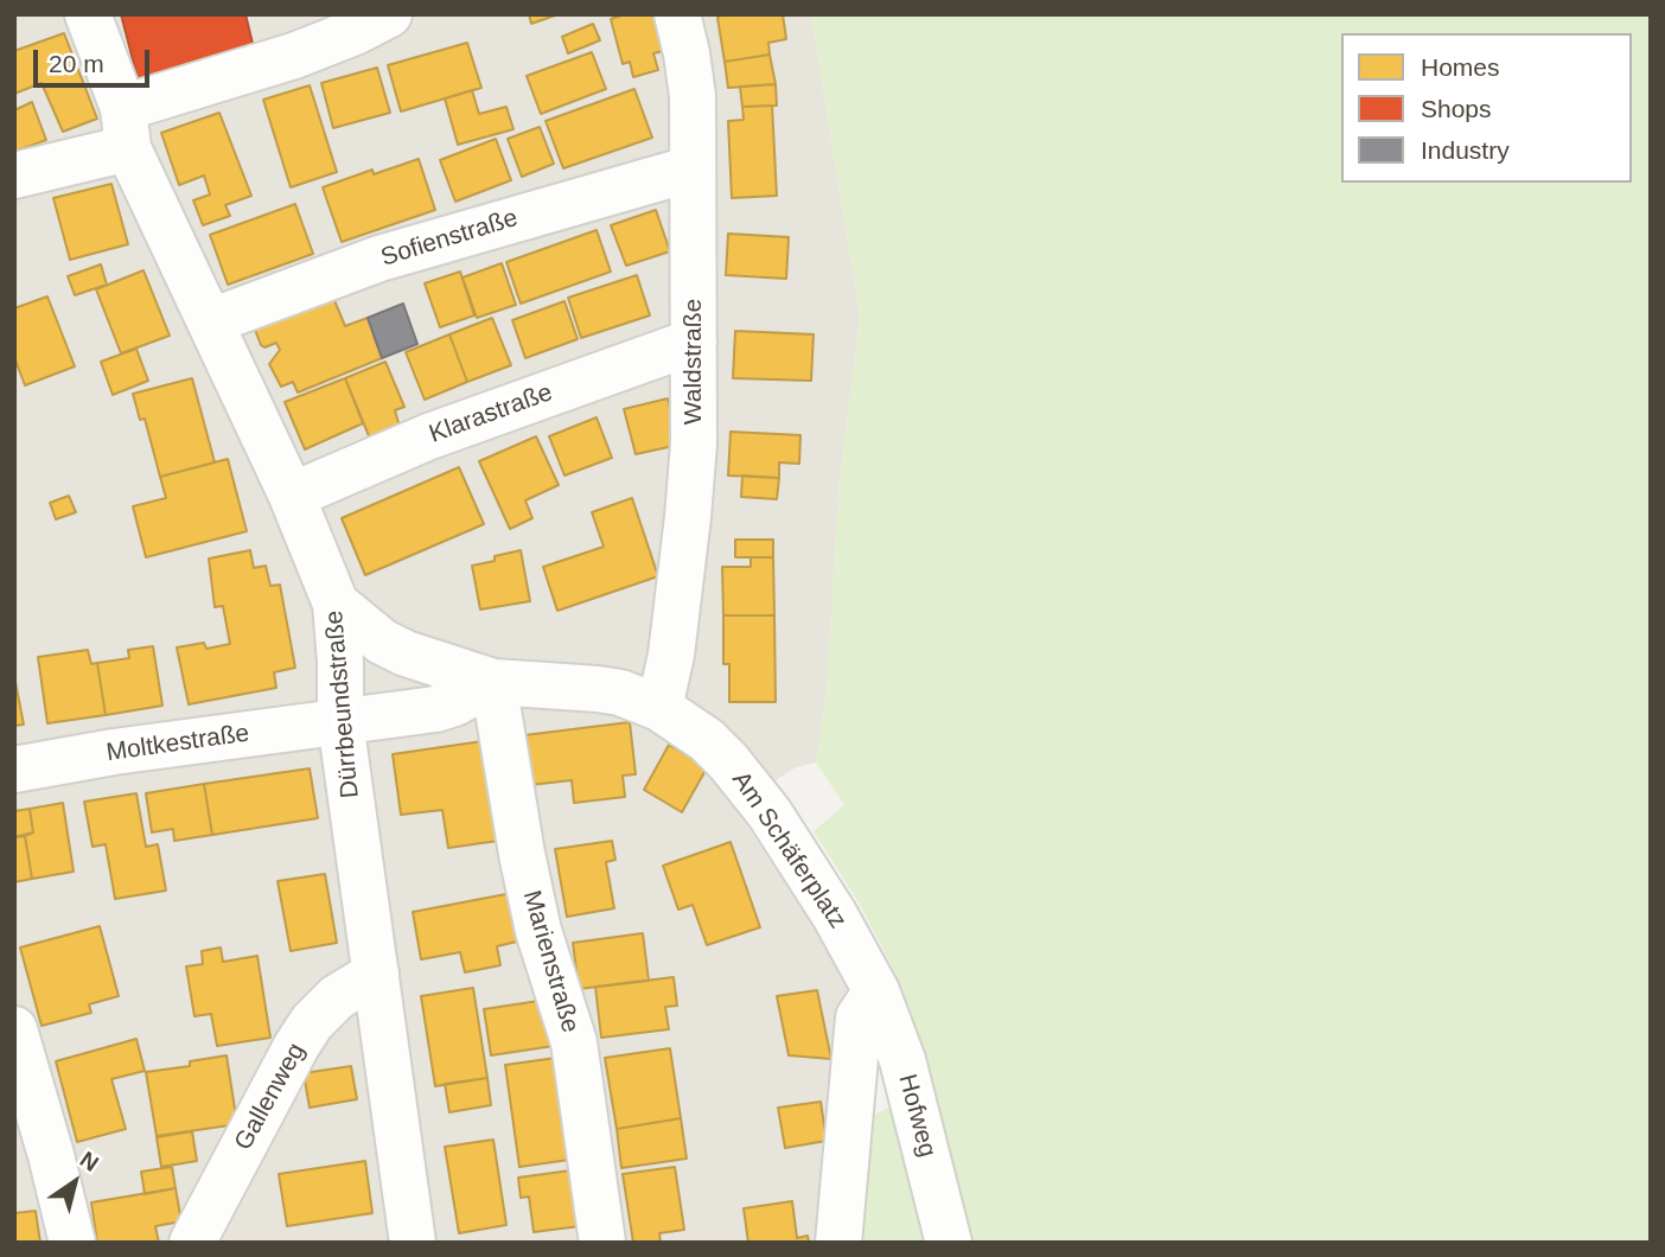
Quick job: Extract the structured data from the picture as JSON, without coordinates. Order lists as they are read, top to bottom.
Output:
{
  "streets": {
    "street": [
      "Sofienstraße",
      "Waldstraße",
      "Klarastraße",
      "Dürrbeundstraße",
      "Moltkestraße",
      "Am Schäferplatz",
      "Marienstraße",
      "Gallenweg",
      "Hofweg"
    ]
  },
  "crossings": [
    ["Sofienstraße", "Waldstraße"],
    ["Sofienstraße", "Dürrbeundstraße"],
    ["Waldstraße", "Klarastraße"],
    ["Waldstraße", "Am Schäferplatz"],
    ["Klarastraße", "Dürrbeundstraße"],
    ["Dürrbeundstraße", "Moltkestraße"],
    ["Dürrbeundstraße", "Am Schäferplatz"],
    ["Dürrbeundstraße", "Gallenweg"],
    ["Am Schäferplatz", "Marienstraße"],
    ["Am Schäferplatz", "Hofweg"]
  ],
  "legend": ["Homes", "Shops", "Industry"],
  "scale_bar": "20 m",
  "north": "top right"
}
